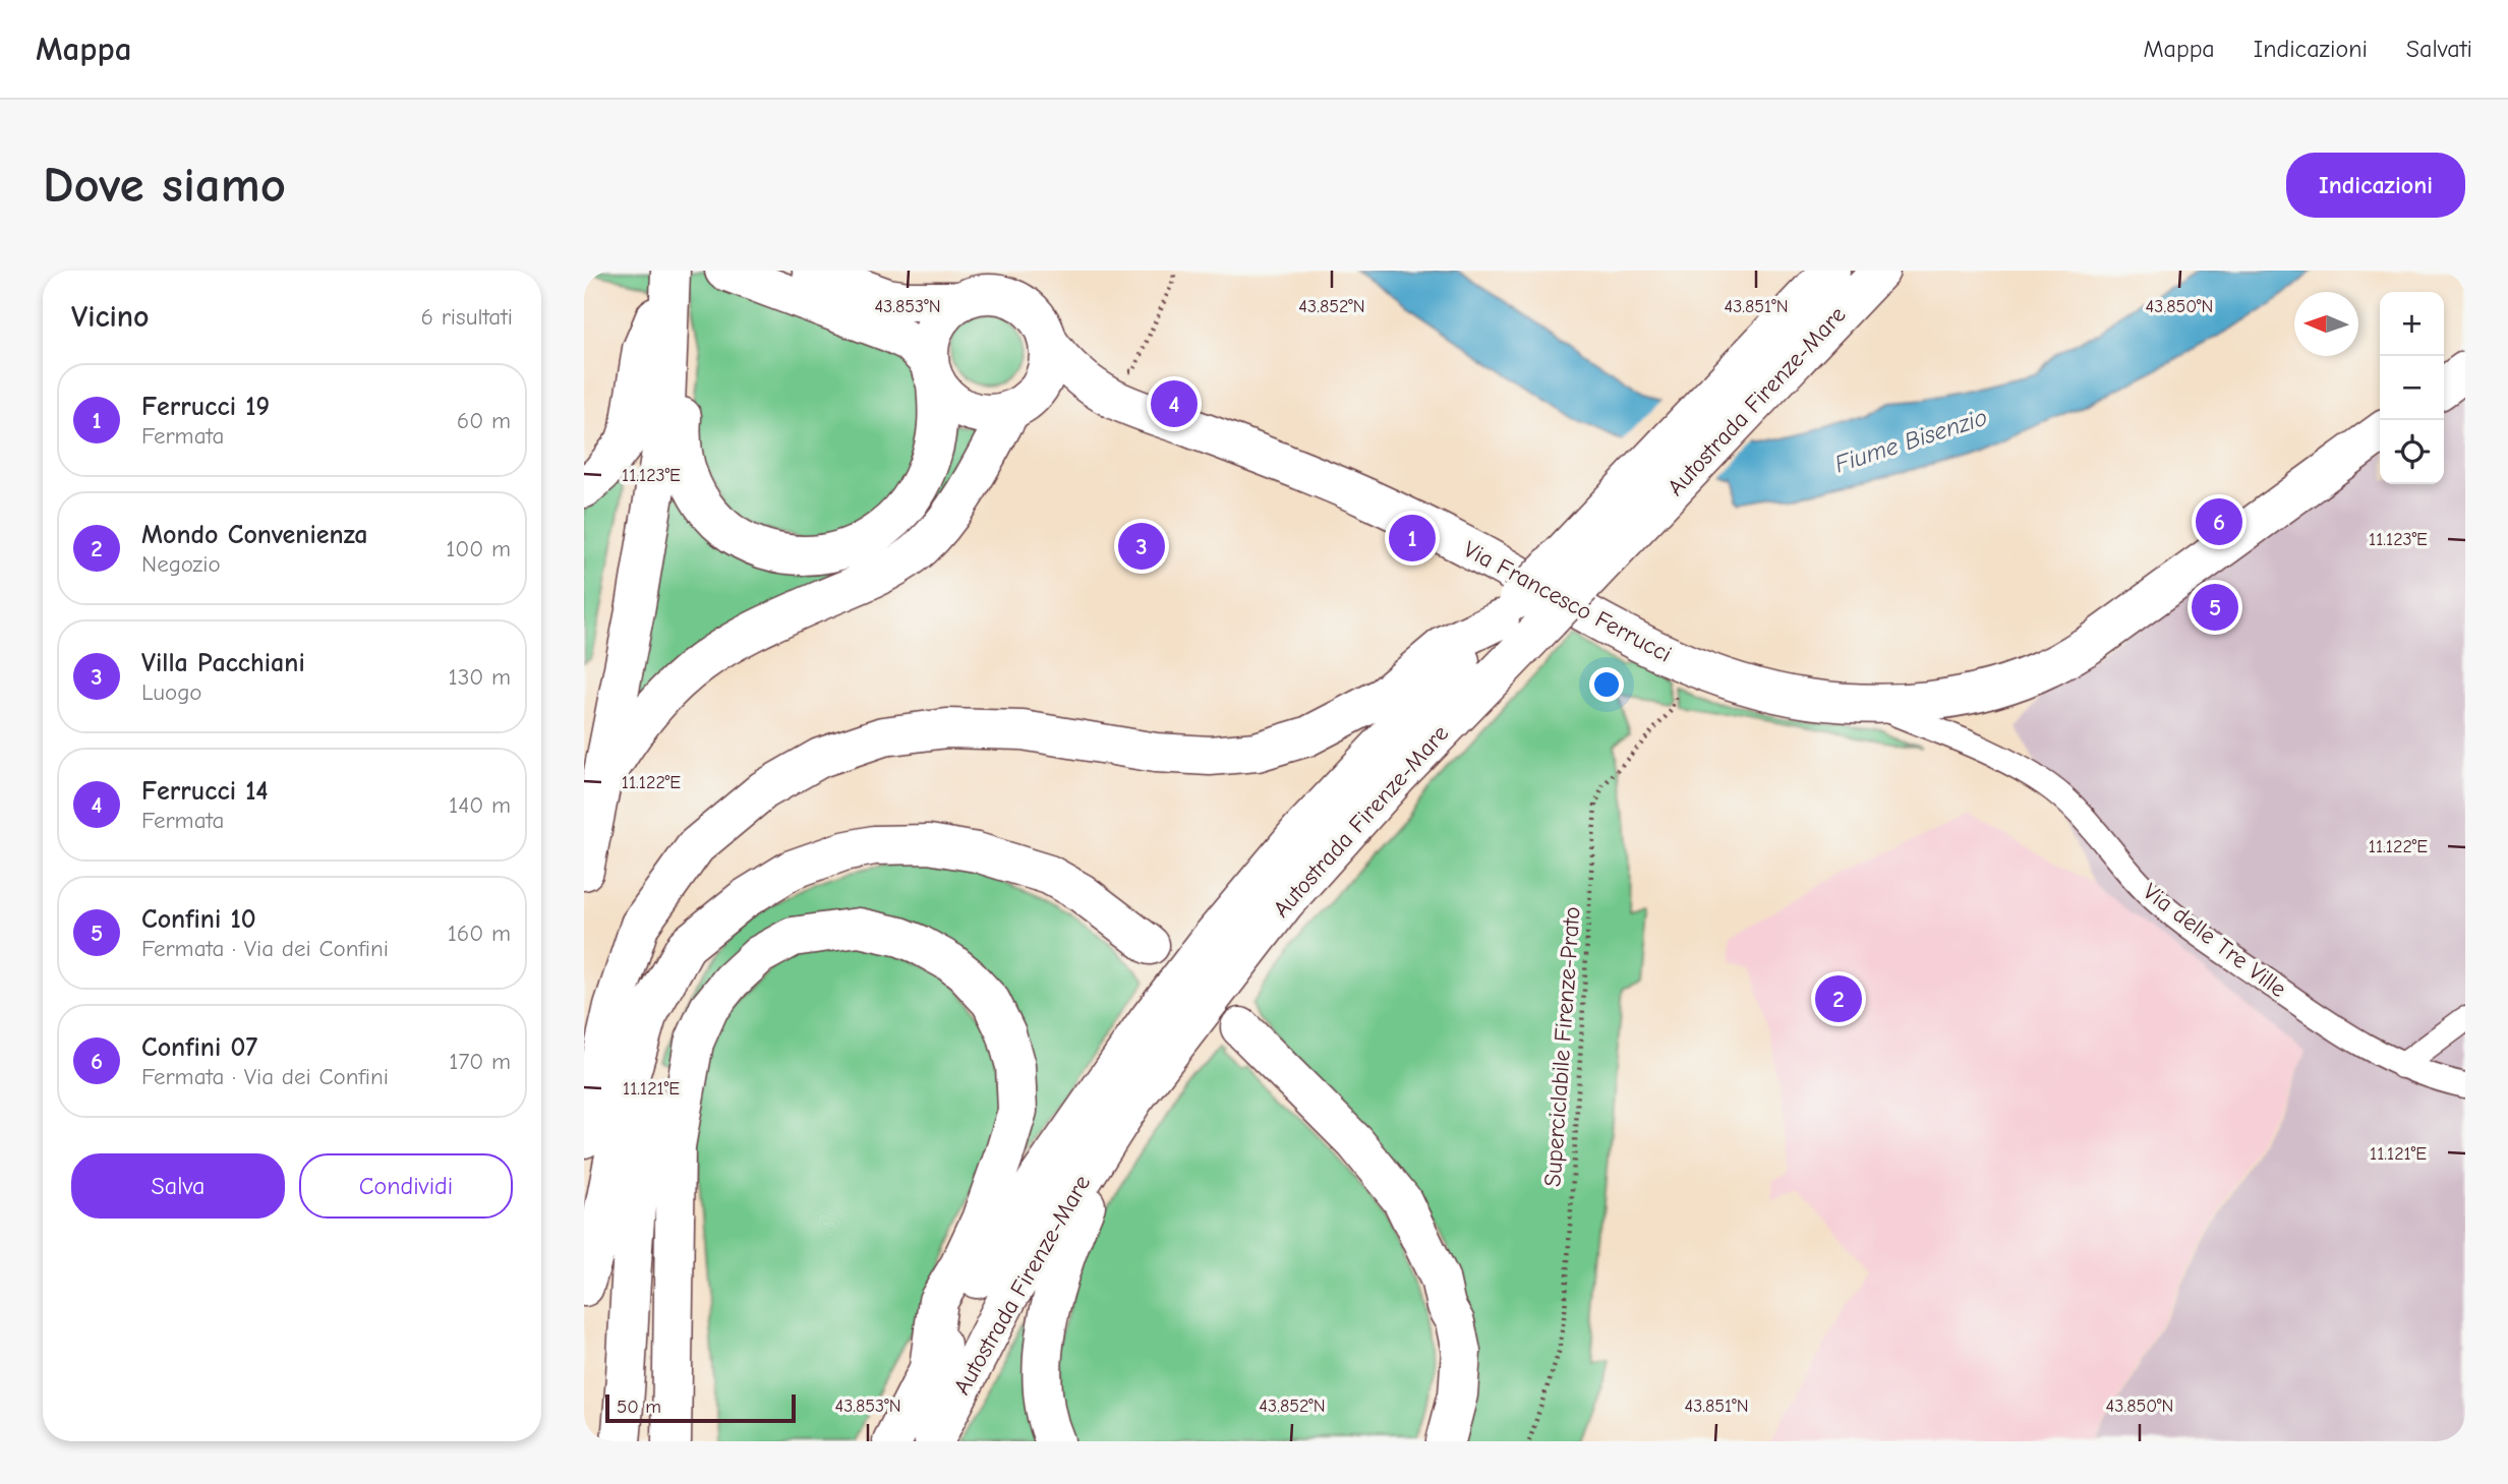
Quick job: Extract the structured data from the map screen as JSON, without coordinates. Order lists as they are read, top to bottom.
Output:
{
  "streets": {
    "main road": ["Autostrada Firenze-Mare", "Via Francesco Ferrucci"],
    "street": ["Via delle Tre Ville"],
    "path": ["Superciclabile Firenze-Prato"]
  },
  "crossings": [
    ["Via Francesco Ferrucci", "Via delle Tre Ville"]
  ],
  "water": ["Fiume Bisenzio"],
  "scale_bar": "50 m",
  "north": "left",
  "page": {
    "header": "Mappa",
    "nav": ["Mappa", "Indicazioni", "Salvati"],
    "buttons": [
      "Indicazioni",
      ["Salva", "Condividi"]
    ],
    "title": "Dove siamo",
    "heading": ["Vicino", "6 risultati"],
    "map_buttons": ["+", "−"],
    "list": [
      {
        "mark": "1",
        "name": "Ferrucci 19",
        "note": "Fermata",
        "value": "60 m"
      },
      {
        "mark": "2",
        "name": "Mondo Convenienza",
        "note": "Negozio",
        "value": "100 m"
      },
      {
        "mark": "3",
        "name": "Villa Pacchiani",
        "note": "Luogo",
        "value": "130 m"
      },
      {
        "mark": "4",
        "name": "Ferrucci 14",
        "note": "Fermata",
        "value": "140 m"
      },
      {
        "mark": "5",
        "name": "Confini 10",
        "note": "Fermata · Via dei Confini",
        "value": "160 m"
      },
      {
        "mark": "6",
        "name": "Confini 07",
        "note": "Fermata · Via dei Confini",
        "value": "170 m"
      }
    ],
    "pins": [
      "4",
      "6",
      "1",
      "3",
      "5",
      "2"
    ],
    "scale": "50 m"
  },
  "coordinates": [
    "43.853°N",
    "43.852°N",
    "43.851°N",
    "43.850°N",
    "11.123°E",
    "11.122°E",
    "11.121°E"
  ]
}
